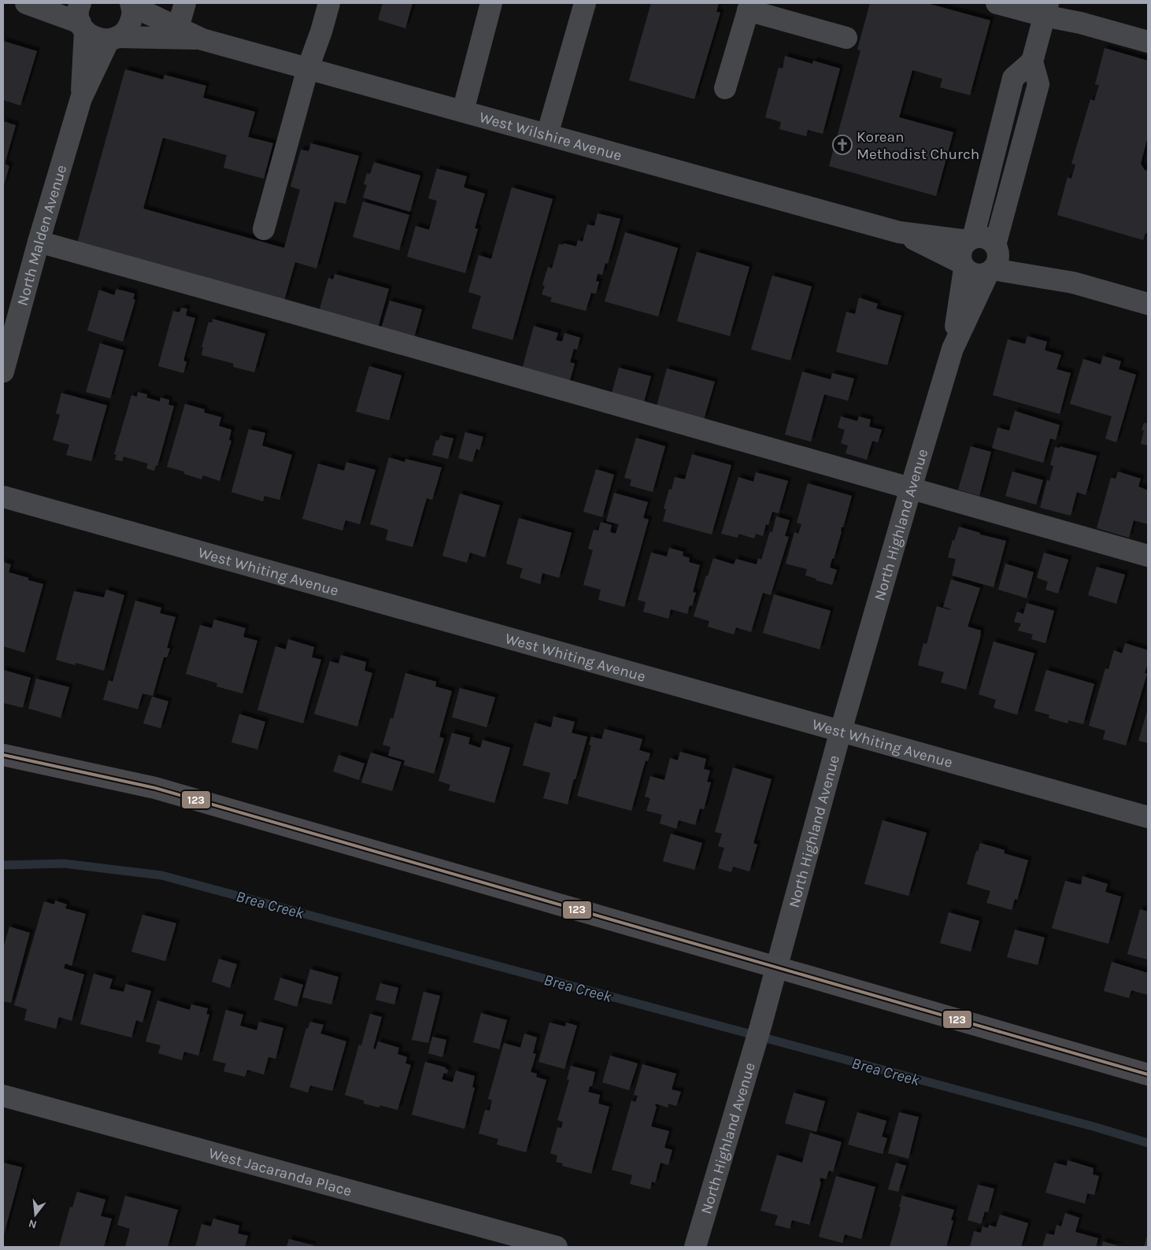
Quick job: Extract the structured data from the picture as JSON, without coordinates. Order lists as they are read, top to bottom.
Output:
{
  "streets": {
    "street": [
      "West Wilshire Avenue",
      "North Malden Avenue",
      "North Highland Avenue",
      "West Whiting Avenue",
      "West Jacaranda Place"
    ]
  },
  "crossings": [
    ["West Wilshire Avenue", "North Malden Avenue"],
    ["West Wilshire Avenue", "North Highland Avenue"],
    ["North Highland Avenue", "West Whiting Avenue"]
  ],
  "water": ["Brea Creek"],
  "places": {
    "church": ["Korean Methodist Church"]
  },
  "lines": ["transit line 123"],
  "north": "bottom"
}
